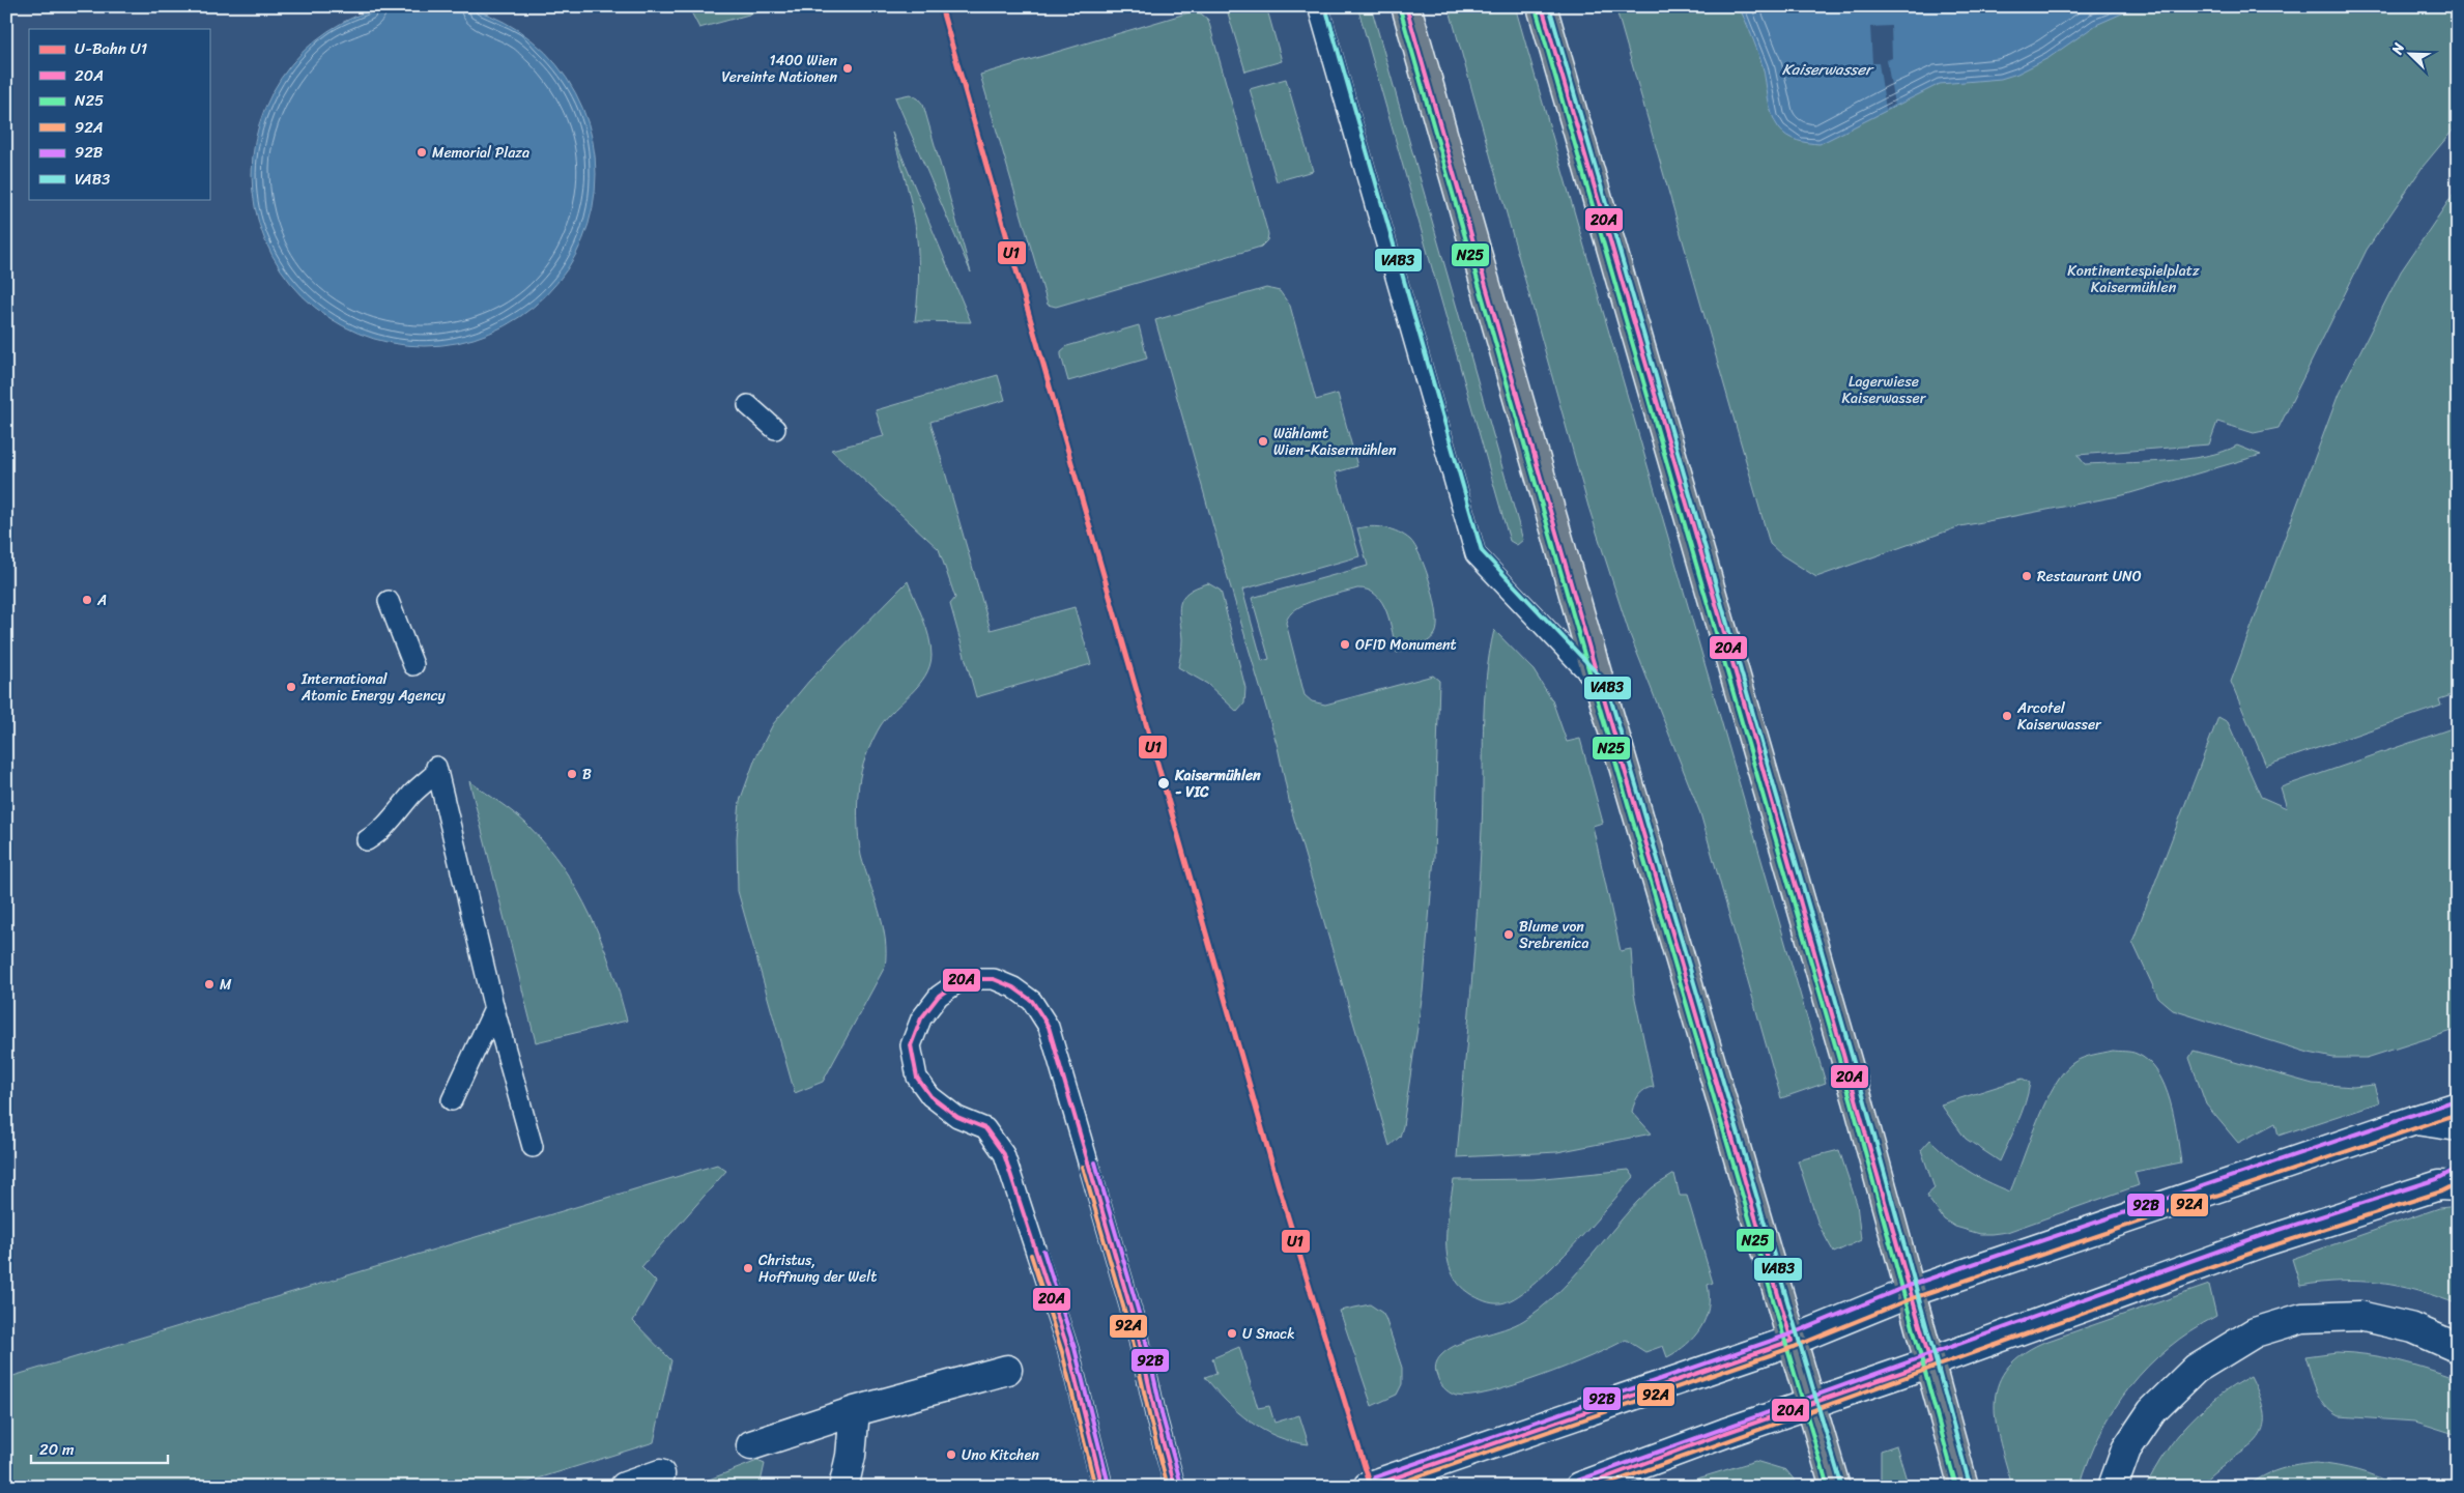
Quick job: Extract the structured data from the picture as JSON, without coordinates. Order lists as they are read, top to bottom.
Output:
{
  "water": ["Kaiserwasser"],
  "parks": ["Kontinentespielplatz Kaisermühlen", "Lagerwiese Kaiserwasser"],
  "places": [
    "1400 Wien Vereinte Nationen",
    "Memorial Plaza",
    "Wählamt Wien-Kaisermühlen",
    "Restaurant UNO",
    "A",
    "OFID Monument",
    "International Atomic Energy Agency",
    "Arcotel Kaiserwasser",
    "B",
    "Kaisermühlen - VIC",
    "Blume von Srebrenica",
    "M",
    "Christus, Hoffnung der Welt",
    "U Snack",
    "Uno Kitchen"
  ],
  "lines": [
    "metro line U1",
    "transit line 20A",
    "transit line VAB3",
    "transit line N25",
    "transit line 92B",
    "transit line 92A"
  ],
  "legend": [
    "U-Bahn U1",
    "20A",
    "N25",
    "92A",
    "92B",
    "VAB3"
  ],
  "scale_bar": "20 m",
  "north": "top left"
}
